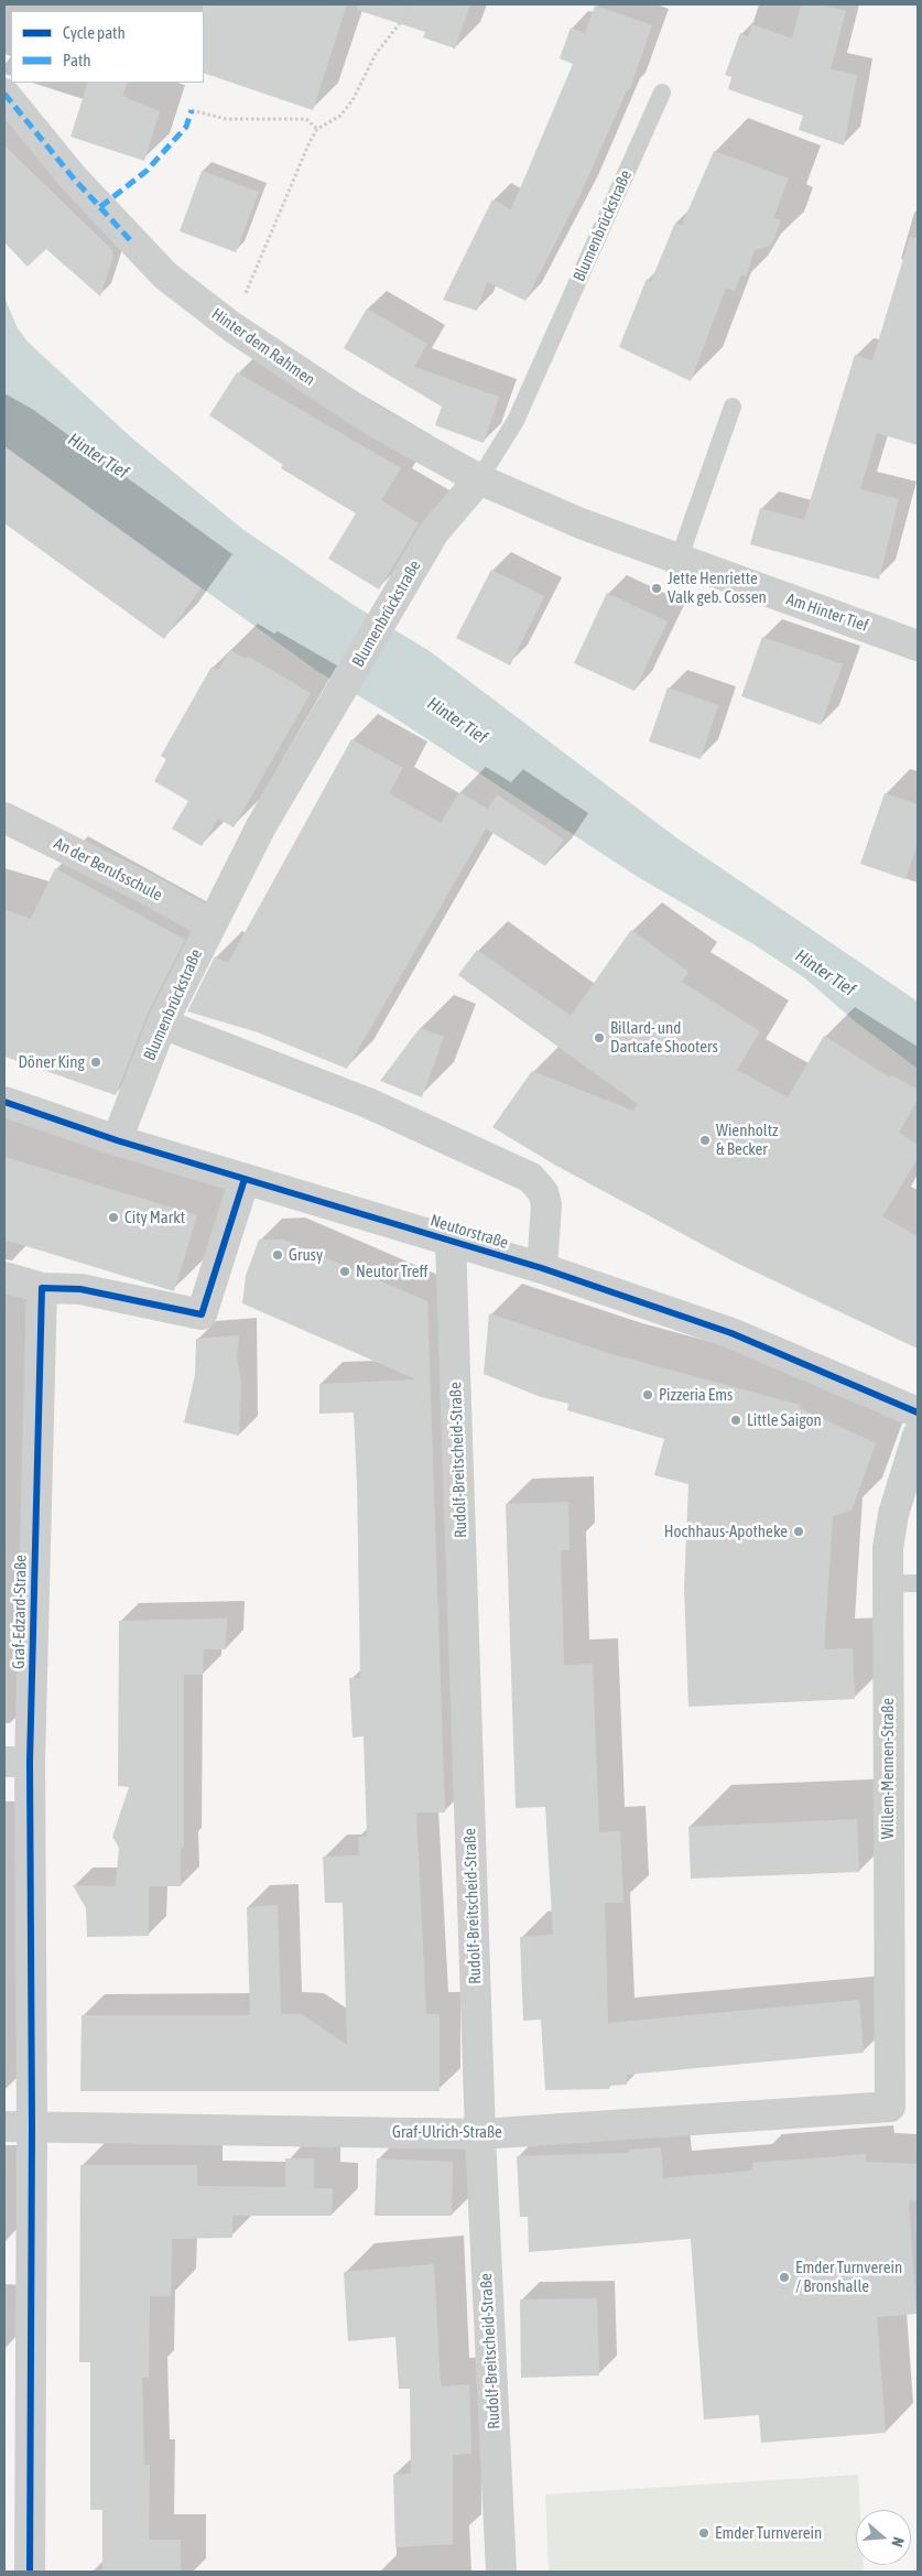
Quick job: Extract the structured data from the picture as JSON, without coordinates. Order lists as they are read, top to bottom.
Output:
{
  "streets": {
    "street": [
      "Blumenbrückstraße",
      "Hinter dem Rahmen",
      "Am Hinter Tief",
      "An der Berufsschule",
      "Neutorstraße",
      "Rudolf-Breitscheid-Straße",
      "Graf-Edzard-Straße",
      "Willem-Mennen-Straße",
      "Graf-Ulrich-Straße"
    ]
  },
  "crossings": [
    ["Blumenbrückstraße", "Hinter dem Rahmen"],
    ["Blumenbrückstraße", "An der Berufsschule"],
    ["Blumenbrückstraße", "Neutorstraße"],
    ["Hinter dem Rahmen", "Am Hinter Tief"],
    ["Neutorstraße", "Rudolf-Breitscheid-Straße"],
    ["Rudolf-Breitscheid-Straße", "Graf-Ulrich-Straße"],
    ["Graf-Edzard-Straße", "Graf-Ulrich-Straße"],
    ["Willem-Mennen-Straße", "Graf-Ulrich-Straße"]
  ],
  "water": ["Hinter Tief"],
  "places": [
    "Jette Henriette Valk geb. Cossen",
    "Billard- und Dartcafe Shooters",
    "Döner King",
    "Wienholtz & Becker",
    "City Markt",
    "Grusy",
    "Neutor Treff",
    "Pizzeria Ems",
    "Little Saigon",
    "Hochhaus-Apotheke",
    "Emder Turnverein / Bronshalle",
    "Emder Turnverein"
  ],
  "legend": ["Cycle path", "Path"],
  "north": "right"
}
